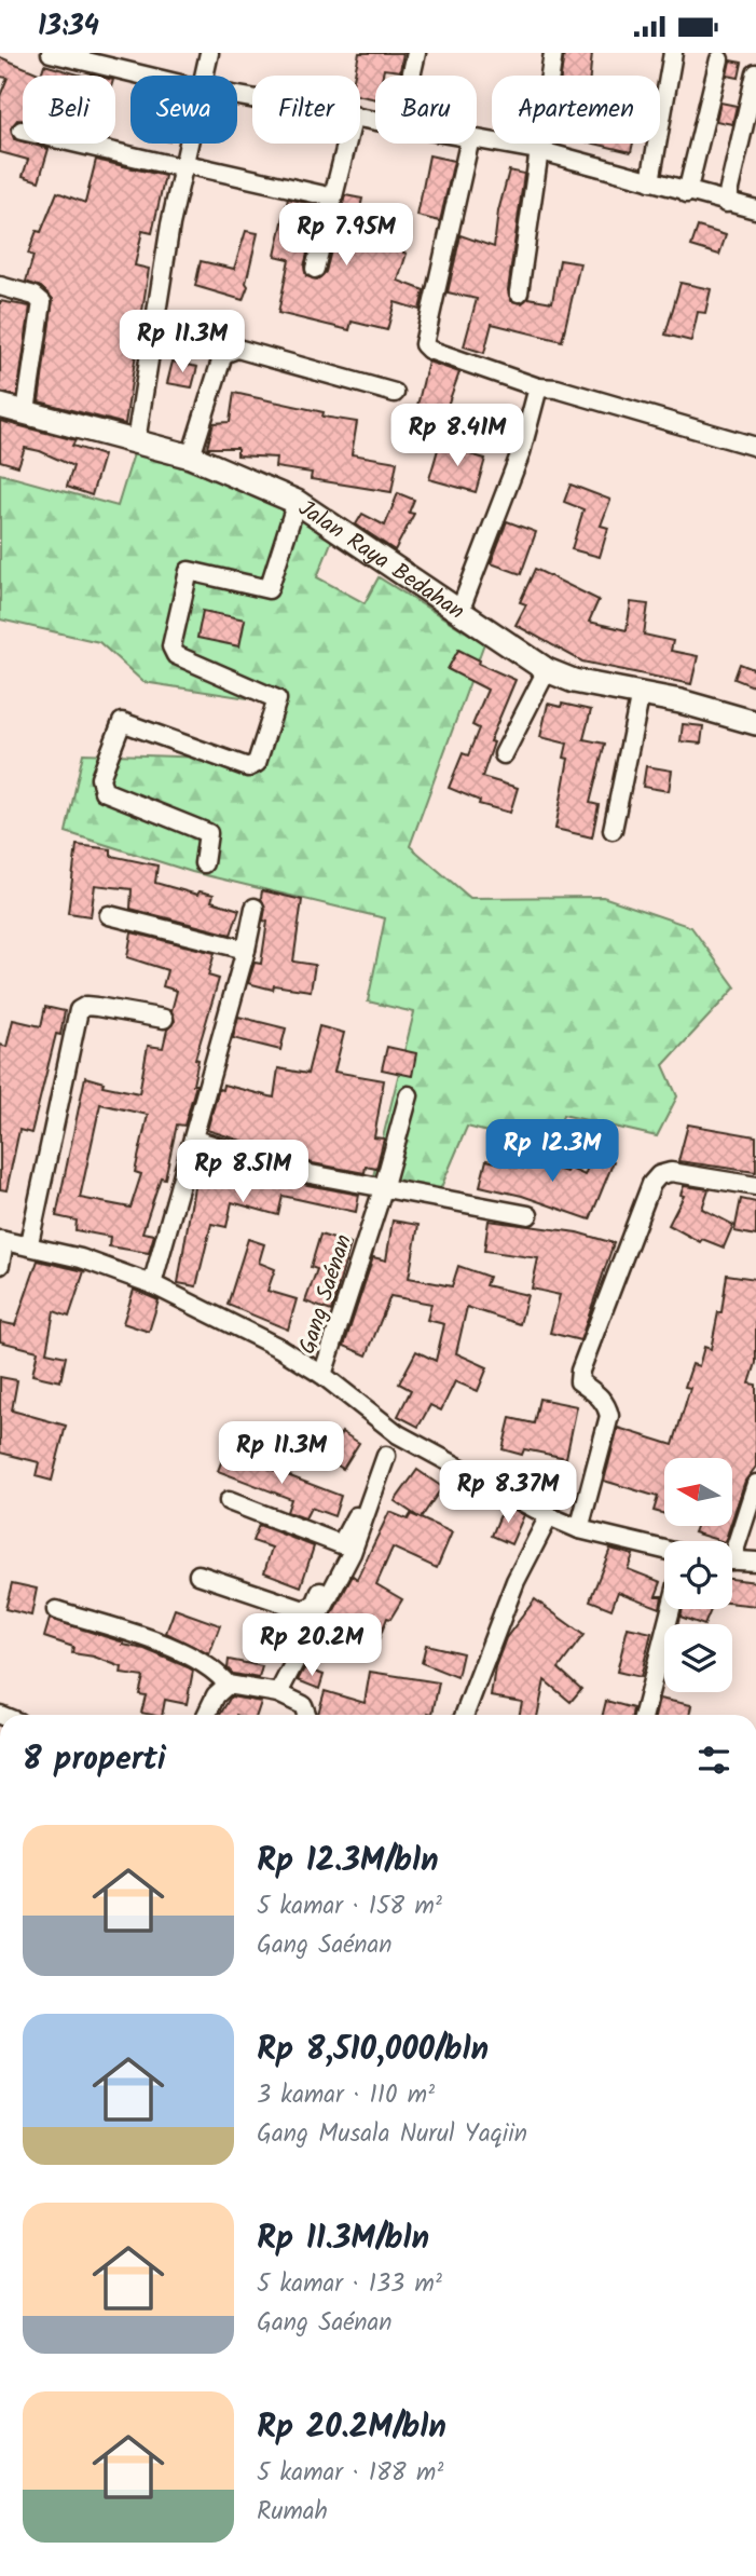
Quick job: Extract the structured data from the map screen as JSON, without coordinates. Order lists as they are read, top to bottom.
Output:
{
  "streets": {
    "street": ["Jalan Raya Bedahan", "Gang Saénan"]
  },
  "north": "left",
  "page": {
    "status": "13:34",
    "chip": [
      "Beli",
      "Sewa",
      "Filter",
      "Baru",
      "Apartemen"
    ],
    "price": [
      "Rp 7.95M",
      "Rp 11.3M",
      "Rp 8.41M",
      "Rp 12.3M",
      "Rp 8.51M",
      "Rp 11.3M",
      "Rp 8.37M",
      "Rp 20.2M"
    ],
    "heading": "8 properti",
    "list": [
      {
        "name": "Rp 12.3M/bln",
        "note": "5 kamar · 158 m² · Gang Saénan"
      },
      {
        "name": "Rp 8,510,000/bln",
        "note": "3 kamar · 110 m² · Gang Musala Nurul Yaqiin"
      },
      {
        "name": "Rp 11.3M/bln",
        "note": "5 kamar · 133 m² · Gang Saénan"
      },
      {
        "name": "Rp 20.2M/bln",
        "note": "5 kamar · 188 m² · Rumah"
      }
    ]
  }
}
